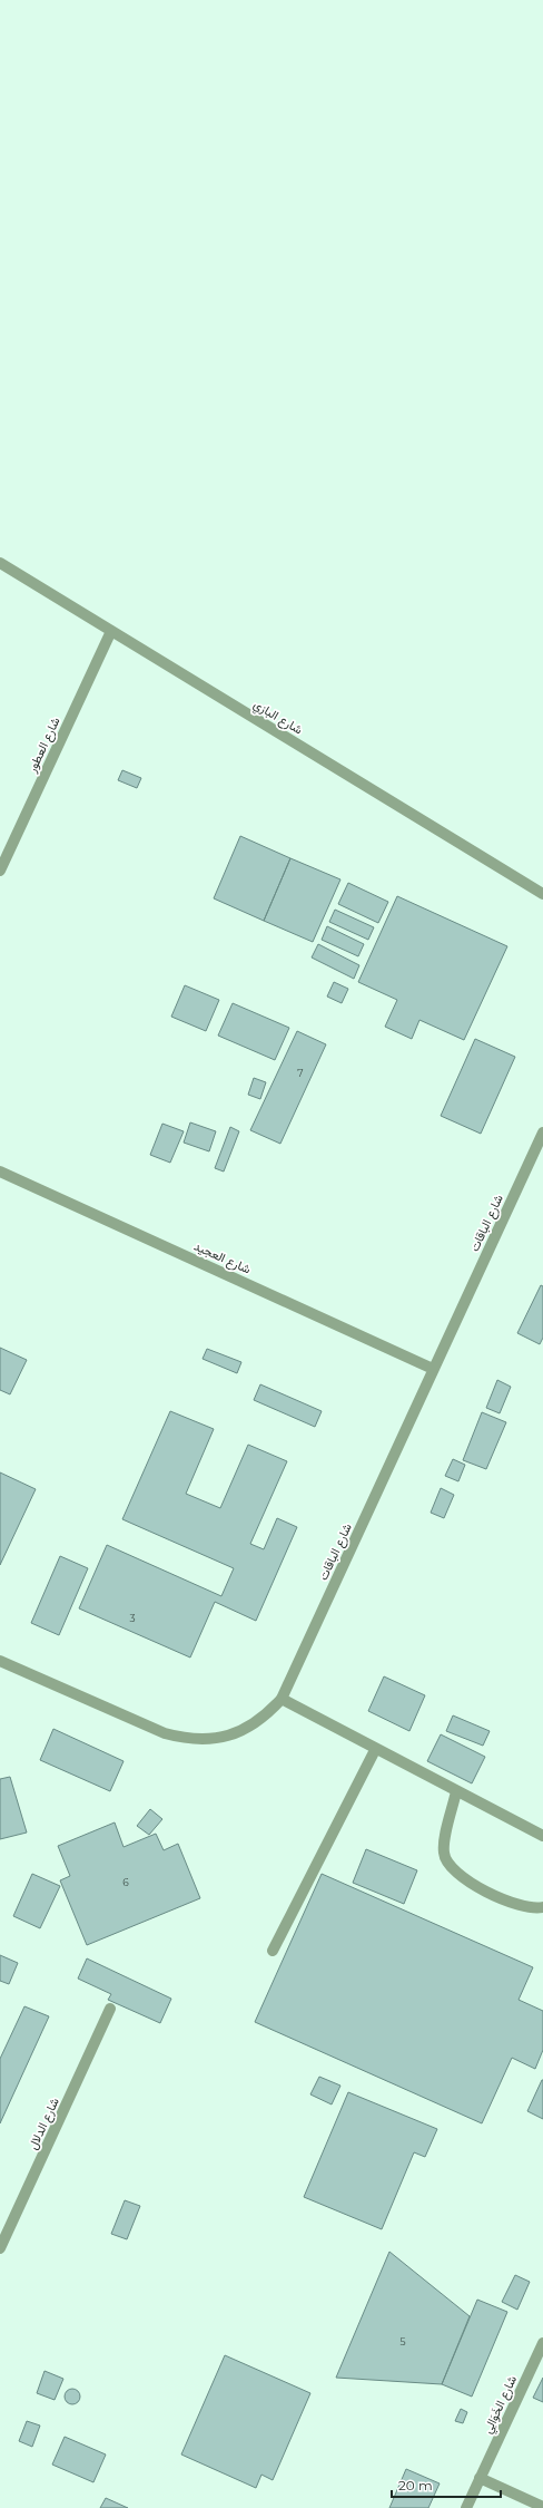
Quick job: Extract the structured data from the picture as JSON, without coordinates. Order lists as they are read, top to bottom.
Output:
{
  "streets": {
    "street": [
      "شارع البازي",
      "شارع العطور",
      "شارع الباقات",
      "شارع العجيد",
      "شارع الدلال",
      "شارع الخَوَالِي"
    ]
  },
  "crossings": [
    ["شارع البازي", "شارع العطور"],
    ["شارع الباقات", "شارع العجيد"]
  ],
  "house_numbers": [
    "7",
    "3",
    "6",
    "5"
  ],
  "scale_bar": "20 m"
}
